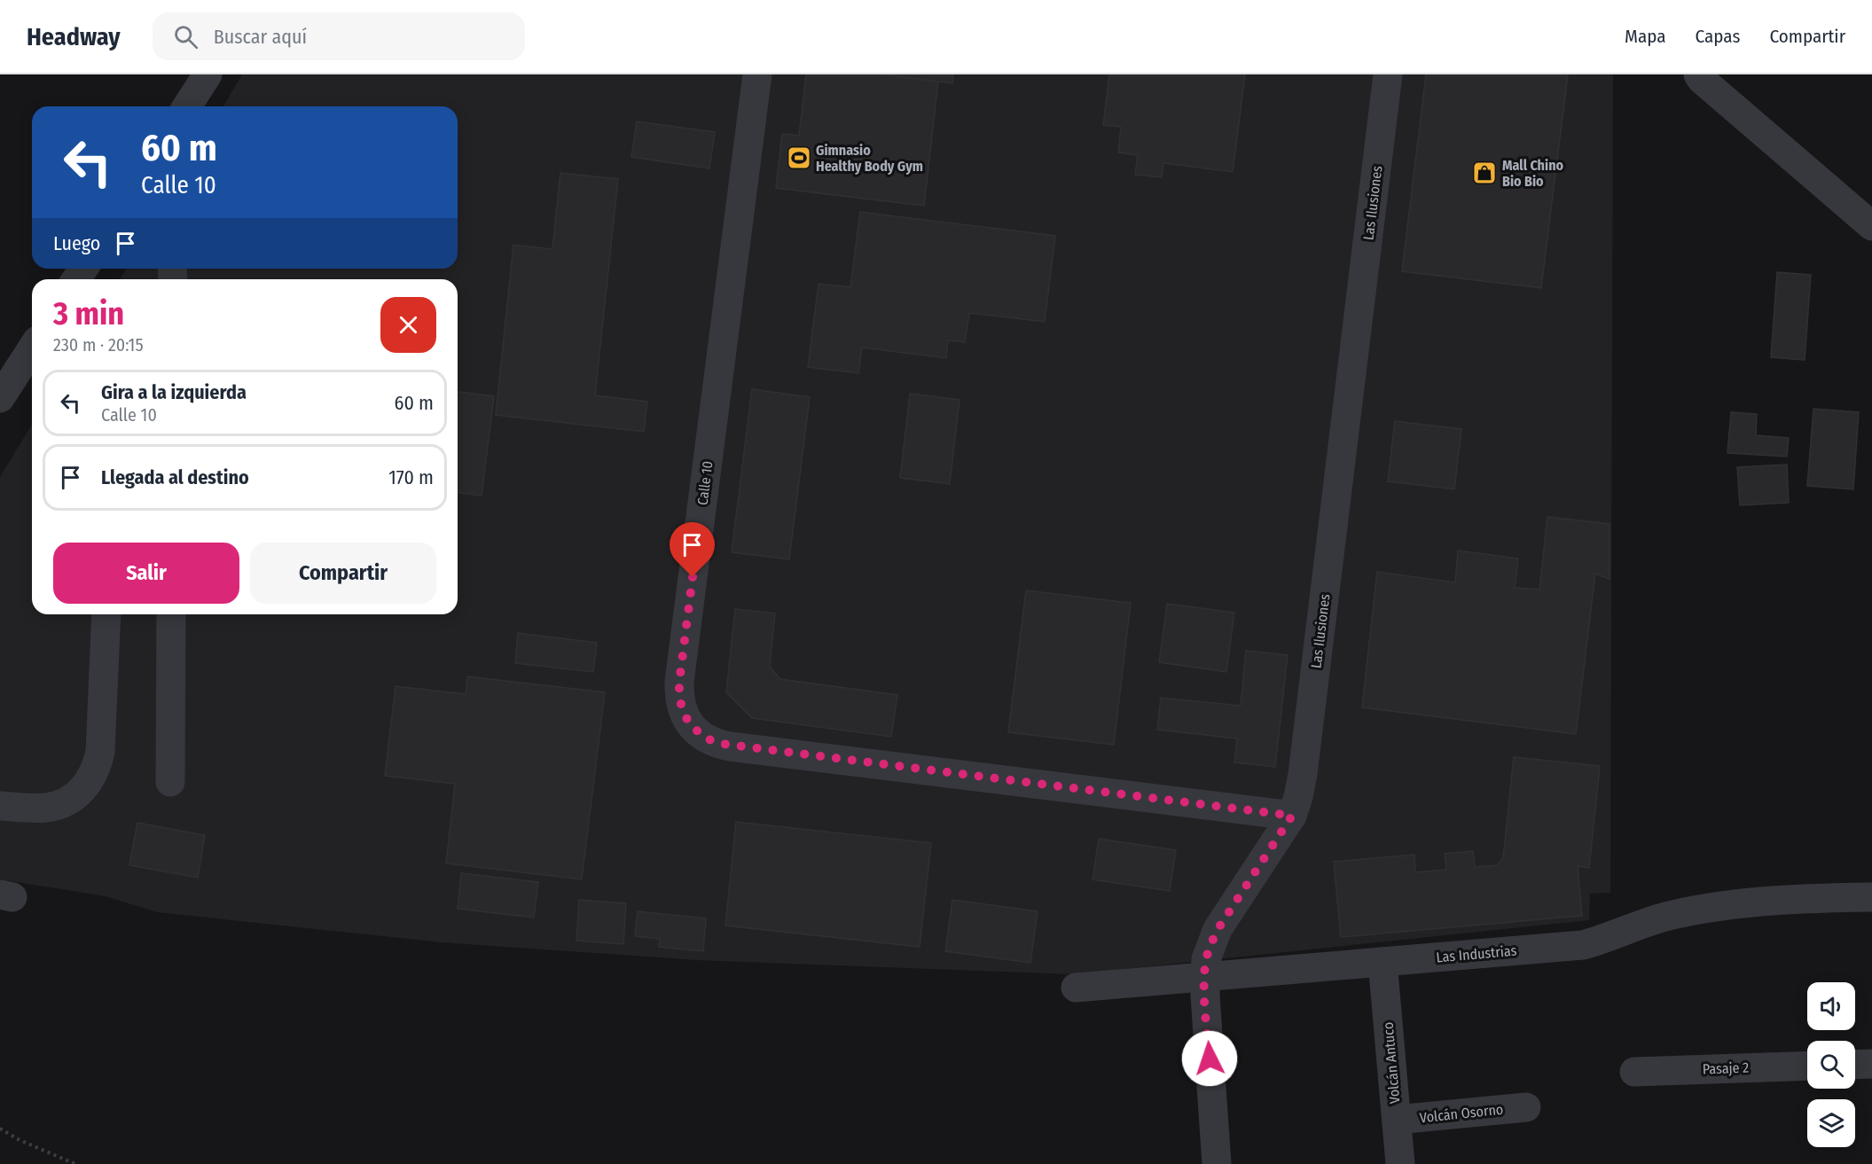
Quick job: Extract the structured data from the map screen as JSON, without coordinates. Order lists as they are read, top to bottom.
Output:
{
  "streets": {
    "street": [
      "Las Ilusiones",
      "Calle 10",
      "Las Industrias",
      "Volcán Antuco",
      "Pasaje 2",
      "Volcán Osorno"
    ]
  },
  "crossings": [
    ["Las Ilusiones", "Calle 10"],
    ["Las Ilusiones", "Las Industrias"],
    ["Las Industrias", "Volcán Antuco"],
    ["Volcán Antuco", "Volcán Osorno"]
  ],
  "places": {
    "sports": ["Gimnasio Healthy Body Gym"],
    "shop": ["Mall Chino Bio Bio"]
  },
  "page": {
    "header": "Headway",
    "search": "Buscar aquí",
    "nav": ["Mapa", "Capas", "Compartir"],
    "turn": ["60 m", "Calle 10"],
    "then": "Luego",
    "heading": ["3 min", "230 m · 20:15"],
    "list": [
      {
        "name": "Gira a la izquierda",
        "note": "Calle 10",
        "value": "60 m"
      },
      {
        "name": "Llegada al destino",
        "value": "170 m"
      }
    ],
    "buttons": ["Salir", "Compartir"]
  }
}
